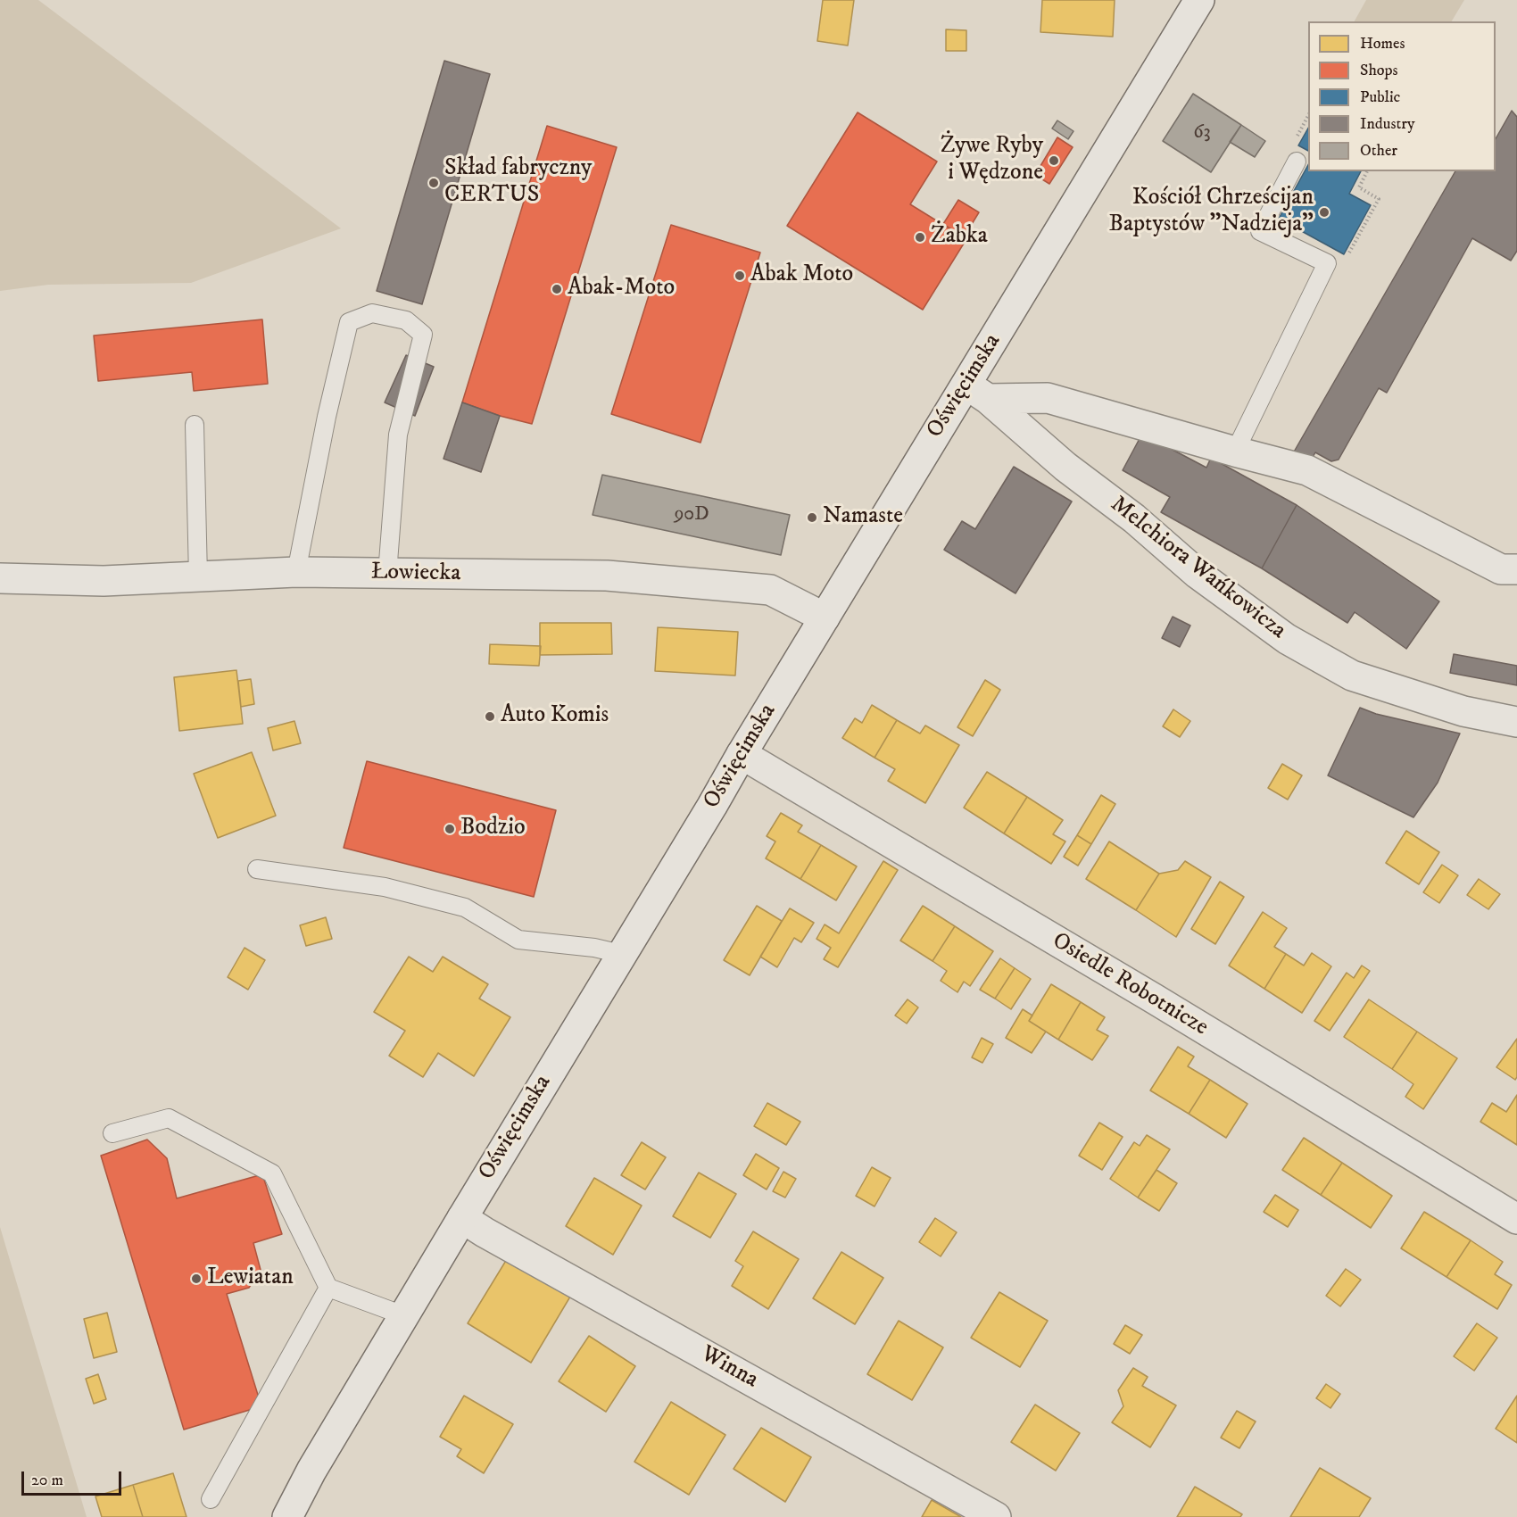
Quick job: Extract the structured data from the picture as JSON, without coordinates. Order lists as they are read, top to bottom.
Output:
{
  "streets": {
    "street": [
      "Oświęcimska",
      "Melchiora Wańkowicza",
      "Łowiecka",
      "Osiedle Robotnicze",
      "Winna"
    ]
  },
  "crossings": [
    ["Oświęcimska", "Melchiora Wańkowicza"],
    ["Oświęcimska", "Łowiecka"],
    ["Oświęcimska", "Osiedle Robotnicze"],
    ["Oświęcimska", "Winna"]
  ],
  "places": [
    "Żywe Ryby i Wędzone",
    "Skład fabryczny CERTUS",
    "Kościół Chrześcijan Baptystów \"Nadzieja\"",
    "Żabka",
    "Abak Moto",
    "Abak-Moto",
    "Namaste",
    "Auto Komis",
    "Bodzio",
    "Lewiatan"
  ],
  "house_numbers": ["63", "90D"],
  "legend": [
    "Homes",
    "Shops",
    "Public",
    "Industry",
    "Other"
  ],
  "scale_bar": "20 m"
}
